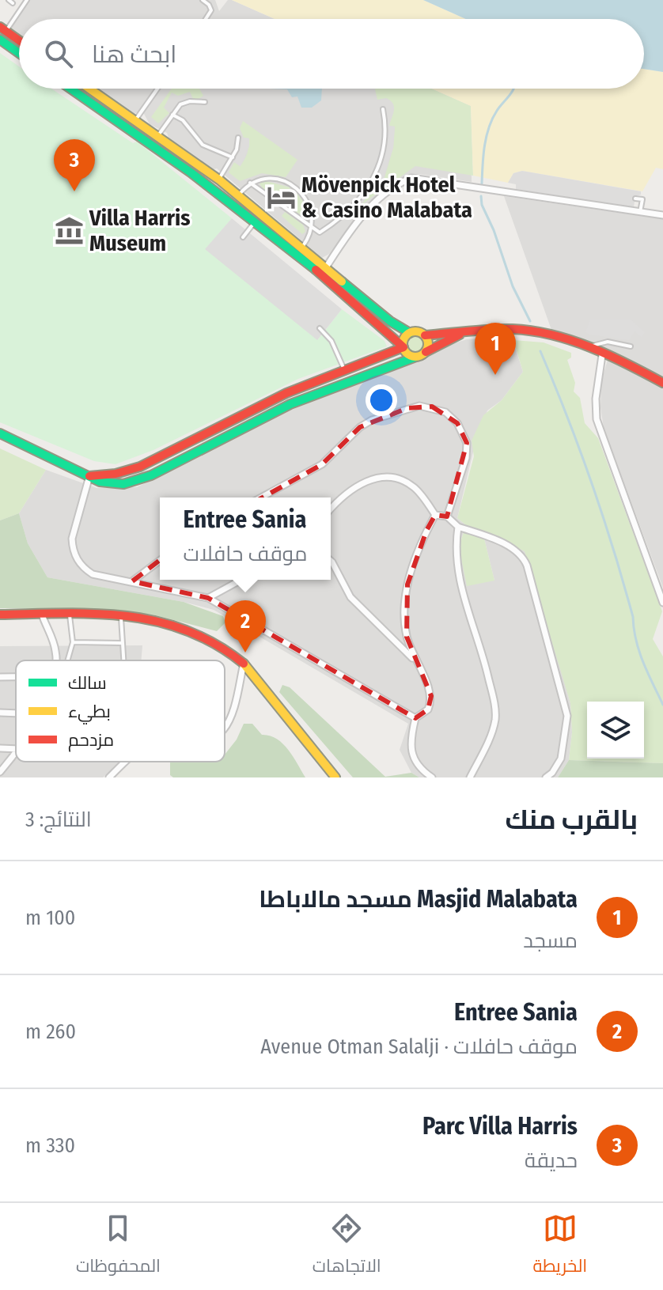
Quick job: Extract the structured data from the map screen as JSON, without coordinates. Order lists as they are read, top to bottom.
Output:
{
  "places": {
    "hotel": ["Mövenpick Hotel & Casino Malabata"],
    "museum": ["Villa Harris Museum"]
  },
  "legend": ["سالك", "بطيء", "مزدحم"],
  "page": {
    "search": "ابحث هنا",
    "pins": ["3", "1", "2"],
    "popup": ["Entree Sania", "موقف حافلات"],
    "heading": ["بالقرب منك", "النتائج: 3"],
    "list": [
      {
        "mark": "1",
        "name": "Masjid Malabata مسجد مالاباطا",
        "note": "مسجد",
        "value": "100 m"
      },
      {
        "mark": "2",
        "name": "Entree Sania",
        "note": "موقف حافلات · Avenue Otman Salalji",
        "value": "260 m"
      },
      {
        "mark": "3",
        "name": "Parc Villa Harris",
        "note": "حديقة",
        "value": "330 m"
      }
    ],
    "nav": ["الخريطة", "الاتجاهات", "المحفوظات"]
  }
}
